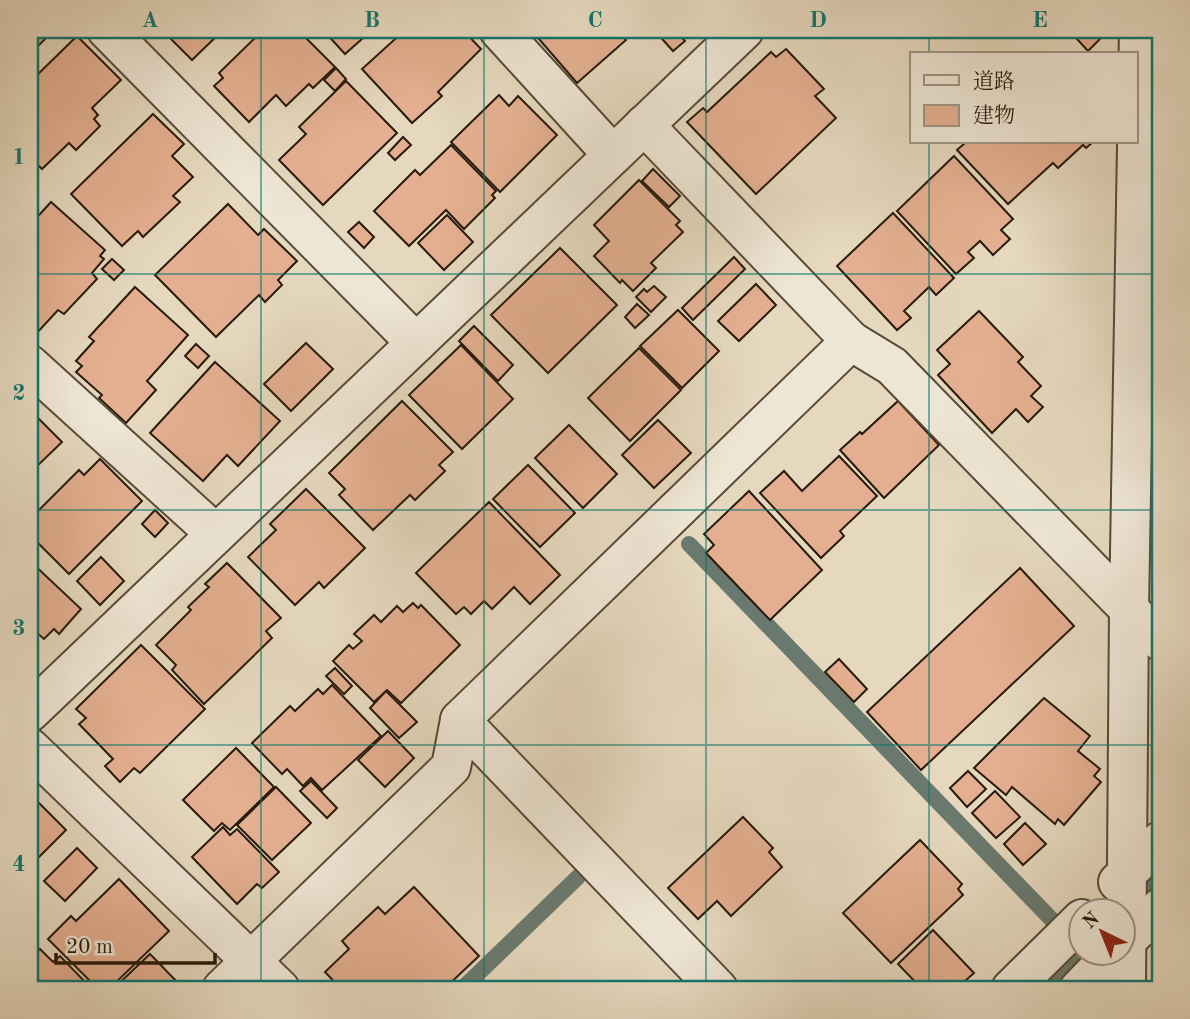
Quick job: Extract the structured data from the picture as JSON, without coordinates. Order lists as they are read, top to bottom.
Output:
{
  "legend": ["道路", "建物"],
  "scale_bar": "20 m",
  "north": "top left",
  "grid": {
    "columns": [
      "A",
      "B",
      "C",
      "D",
      "E"
    ],
    "rows": [
      "1",
      "2",
      "3",
      "4"
    ]
  }
}
